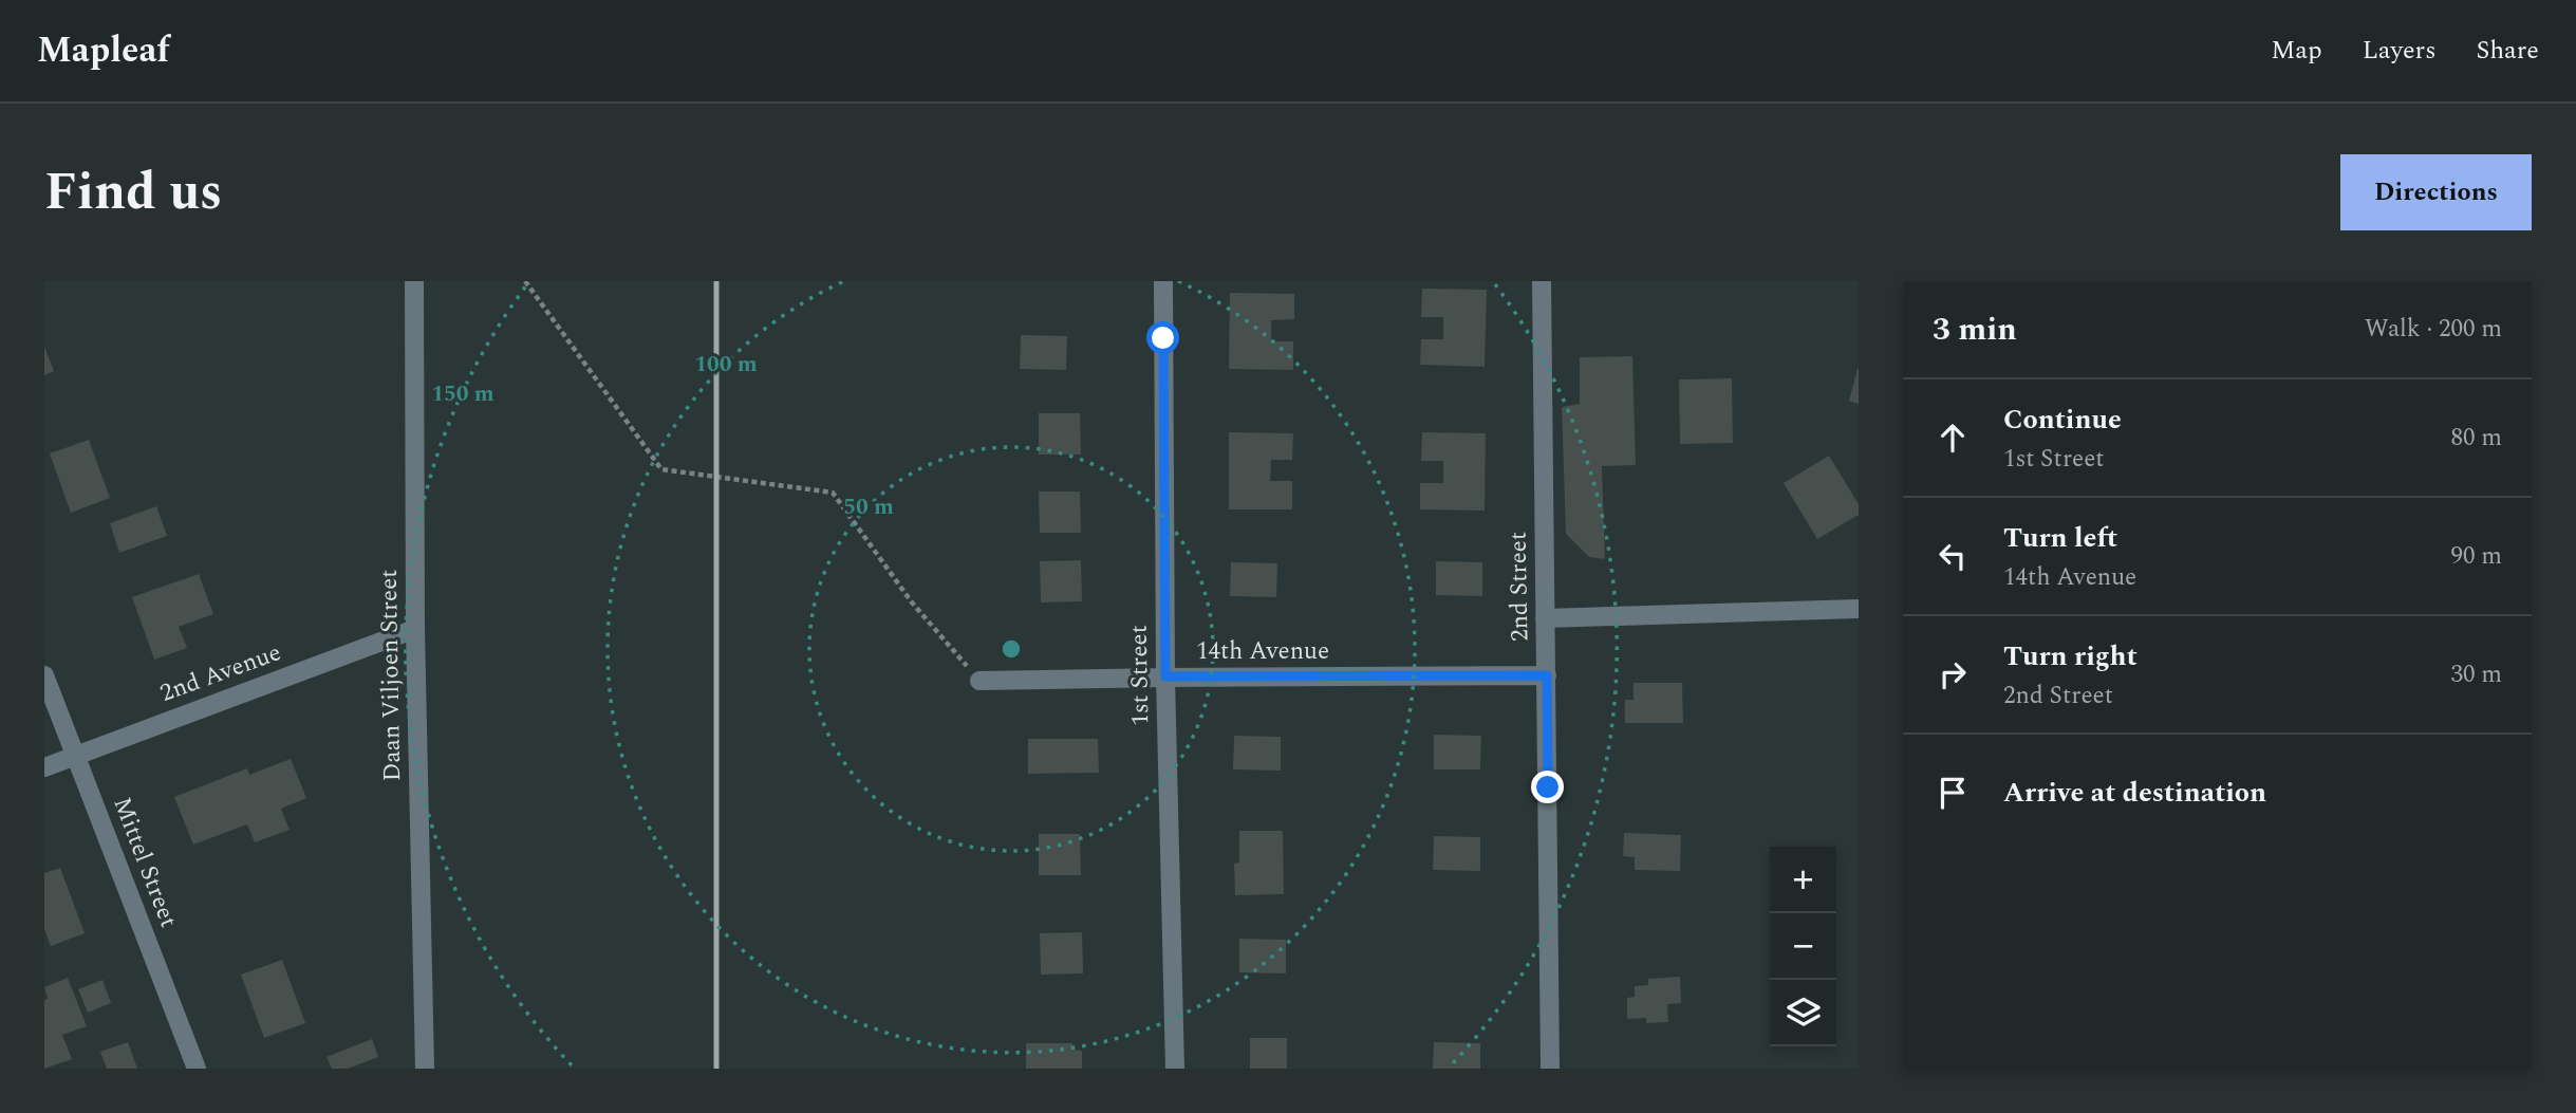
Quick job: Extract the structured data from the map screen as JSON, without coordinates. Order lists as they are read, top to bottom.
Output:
{
  "streets": {
    "street": [
      "2nd Street",
      "14th Avenue",
      "2nd Avenue",
      "Daan Viljoen Street",
      "1st Street",
      "Mittel Street"
    ]
  },
  "crossings": [
    ["2nd Street", "14th Avenue"],
    ["14th Avenue", "1st Street"],
    ["2nd Avenue", "Daan Viljoen Street"],
    ["2nd Avenue", "Mittel Street"]
  ],
  "page": {
    "header": "Mapleaf",
    "nav": ["Map", "Layers", "Share"],
    "title": "Find us",
    "buttons": "Directions",
    "heading": ["3 min", "Walk · 200 m"],
    "list": [
      ["Continue", "1st Street", "80 m"],
      ["Turn left", "14th Avenue", "90 m"],
      ["Turn right", "2nd Street", "30 m"],
      "Arrive at destination"
    ],
    "map_buttons": ["+", "−"]
  },
  "rings": ["100 m", "150 m", "50 m"]
}
